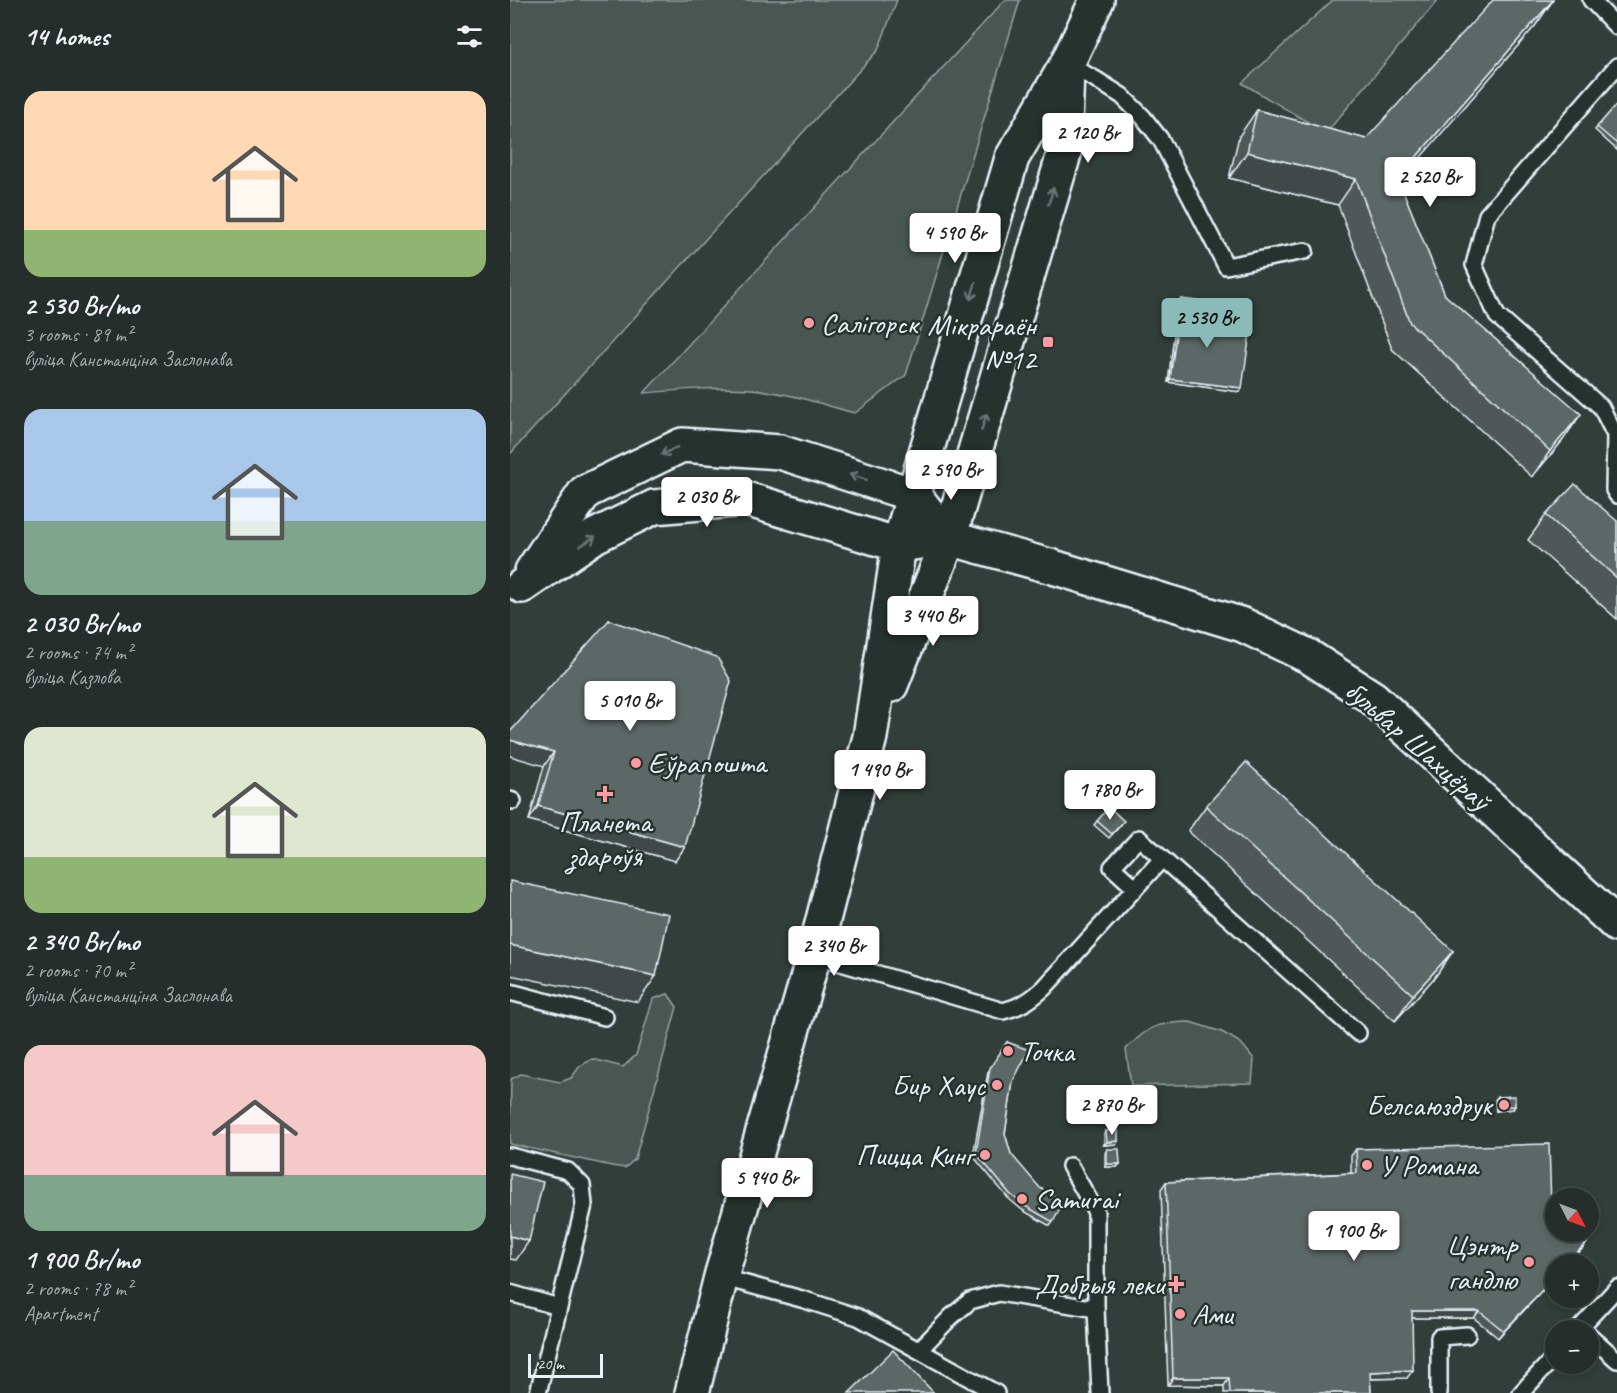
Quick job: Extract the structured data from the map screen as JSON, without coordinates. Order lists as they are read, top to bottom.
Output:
{
  "streets": {
    "main road": ["бульвар Шахцёраў"]
  },
  "places": {
    "other": [
      "Салігорск",
      "Еўрапошта",
      "Точка",
      "Бир Хаус",
      "Белсаюздрук",
      "Пицца Кинг",
      "У Романа",
      "Samurai",
      "Цэнтр гандлю",
      "Ами"
    ],
    "transit": ["Мікрараён №12"],
    "health": ["Планета здароўя", "Добрыя леки"]
  },
  "scale_bar": "20 m",
  "north": "bottom right",
  "page": {
    "heading": "14 homes",
    "list": [
      {
        "name": "2 530 Br/mo",
        "note": "3 rooms · 89 m² · вуліца Канстанціна Заслонава"
      },
      {
        "name": "2 030 Br/mo",
        "note": "2 rooms · 74 m² · вуліца Казлова"
      },
      {
        "name": "2 340 Br/mo",
        "note": "2 rooms · 70 m² · вуліца Канстанціна Заслонава"
      },
      {
        "name": "1 900 Br/mo",
        "note": "2 rooms · 78 m² · Apartment"
      }
    ],
    "price": [
      "2 120 Br",
      "2 520 Br",
      "4 590 Br",
      "2 530 Br",
      "2 590 Br",
      "2 030 Br",
      "3 440 Br",
      "5 010 Br",
      "1 490 Br",
      "1 780 Br",
      "2 340 Br",
      "2 870 Br",
      "5 940 Br",
      "1 900 Br"
    ],
    "map_buttons": ["+", "−"],
    "scale": "20 m"
  }
}
